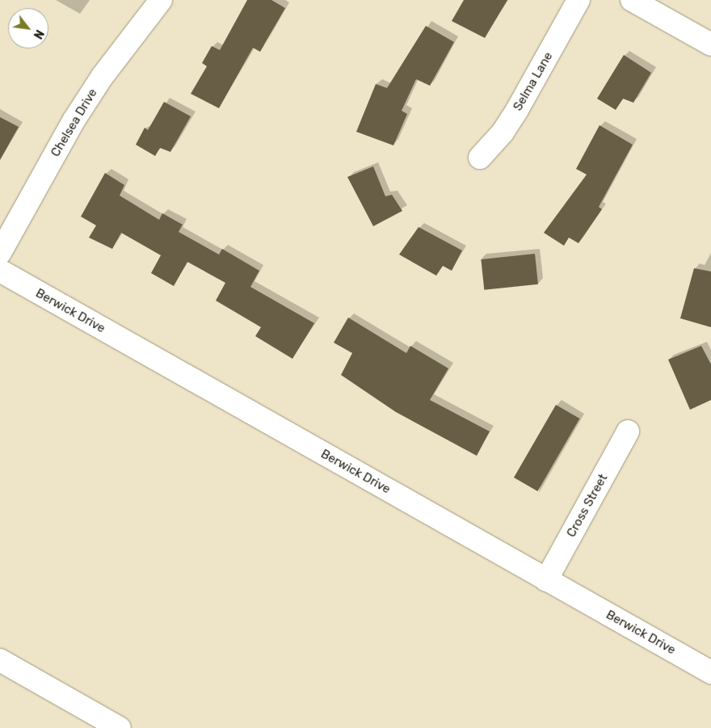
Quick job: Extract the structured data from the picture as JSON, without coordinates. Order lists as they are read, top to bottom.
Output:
{
  "streets": {
    "street": [
      "Selma Lane",
      "Chelsea Drive",
      "Berwick Drive",
      "Cross Street"
    ]
  },
  "crossings": [
    ["Berwick Drive", "Cross Street"]
  ],
  "north": "bottom right"
}
